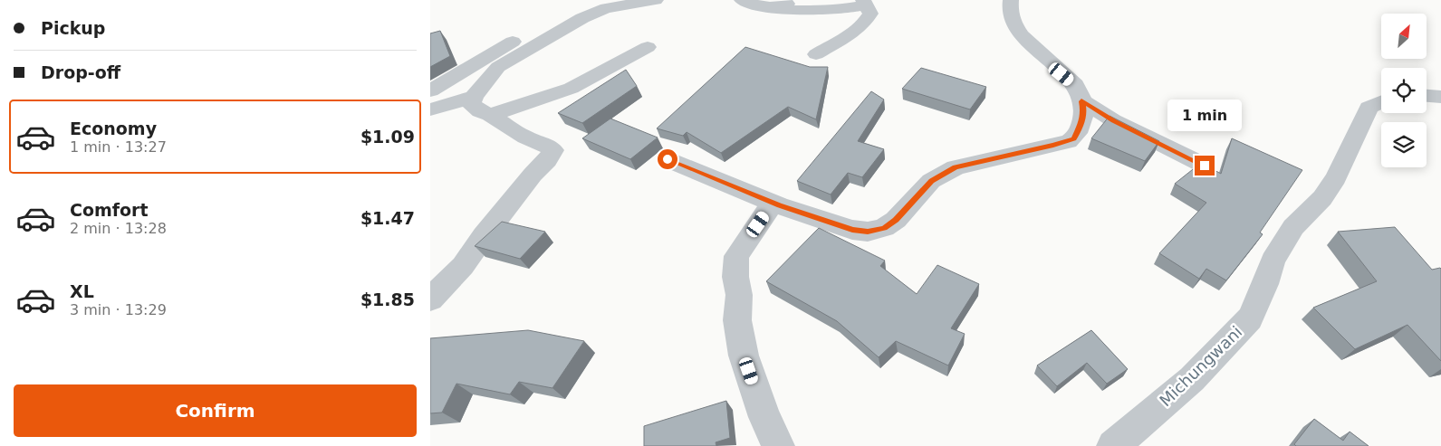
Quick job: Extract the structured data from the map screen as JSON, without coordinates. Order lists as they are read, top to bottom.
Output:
{
  "streets": {
    "street": ["Michungwani"]
  },
  "north": "top right",
  "page": {
    "banner": ["Pickup", "Drop-off"],
    "list": [
      {
        "name": "Economy",
        "note": "1 min · 13:27",
        "value": "$1.09"
      },
      {
        "name": "Comfort",
        "note": "2 min · 13:28",
        "value": "$1.47"
      },
      {
        "name": "XL",
        "note": "3 min · 13:29",
        "value": "$1.85"
      }
    ],
    "bubble": "1 min",
    "buttons": "Confirm"
  }
}
